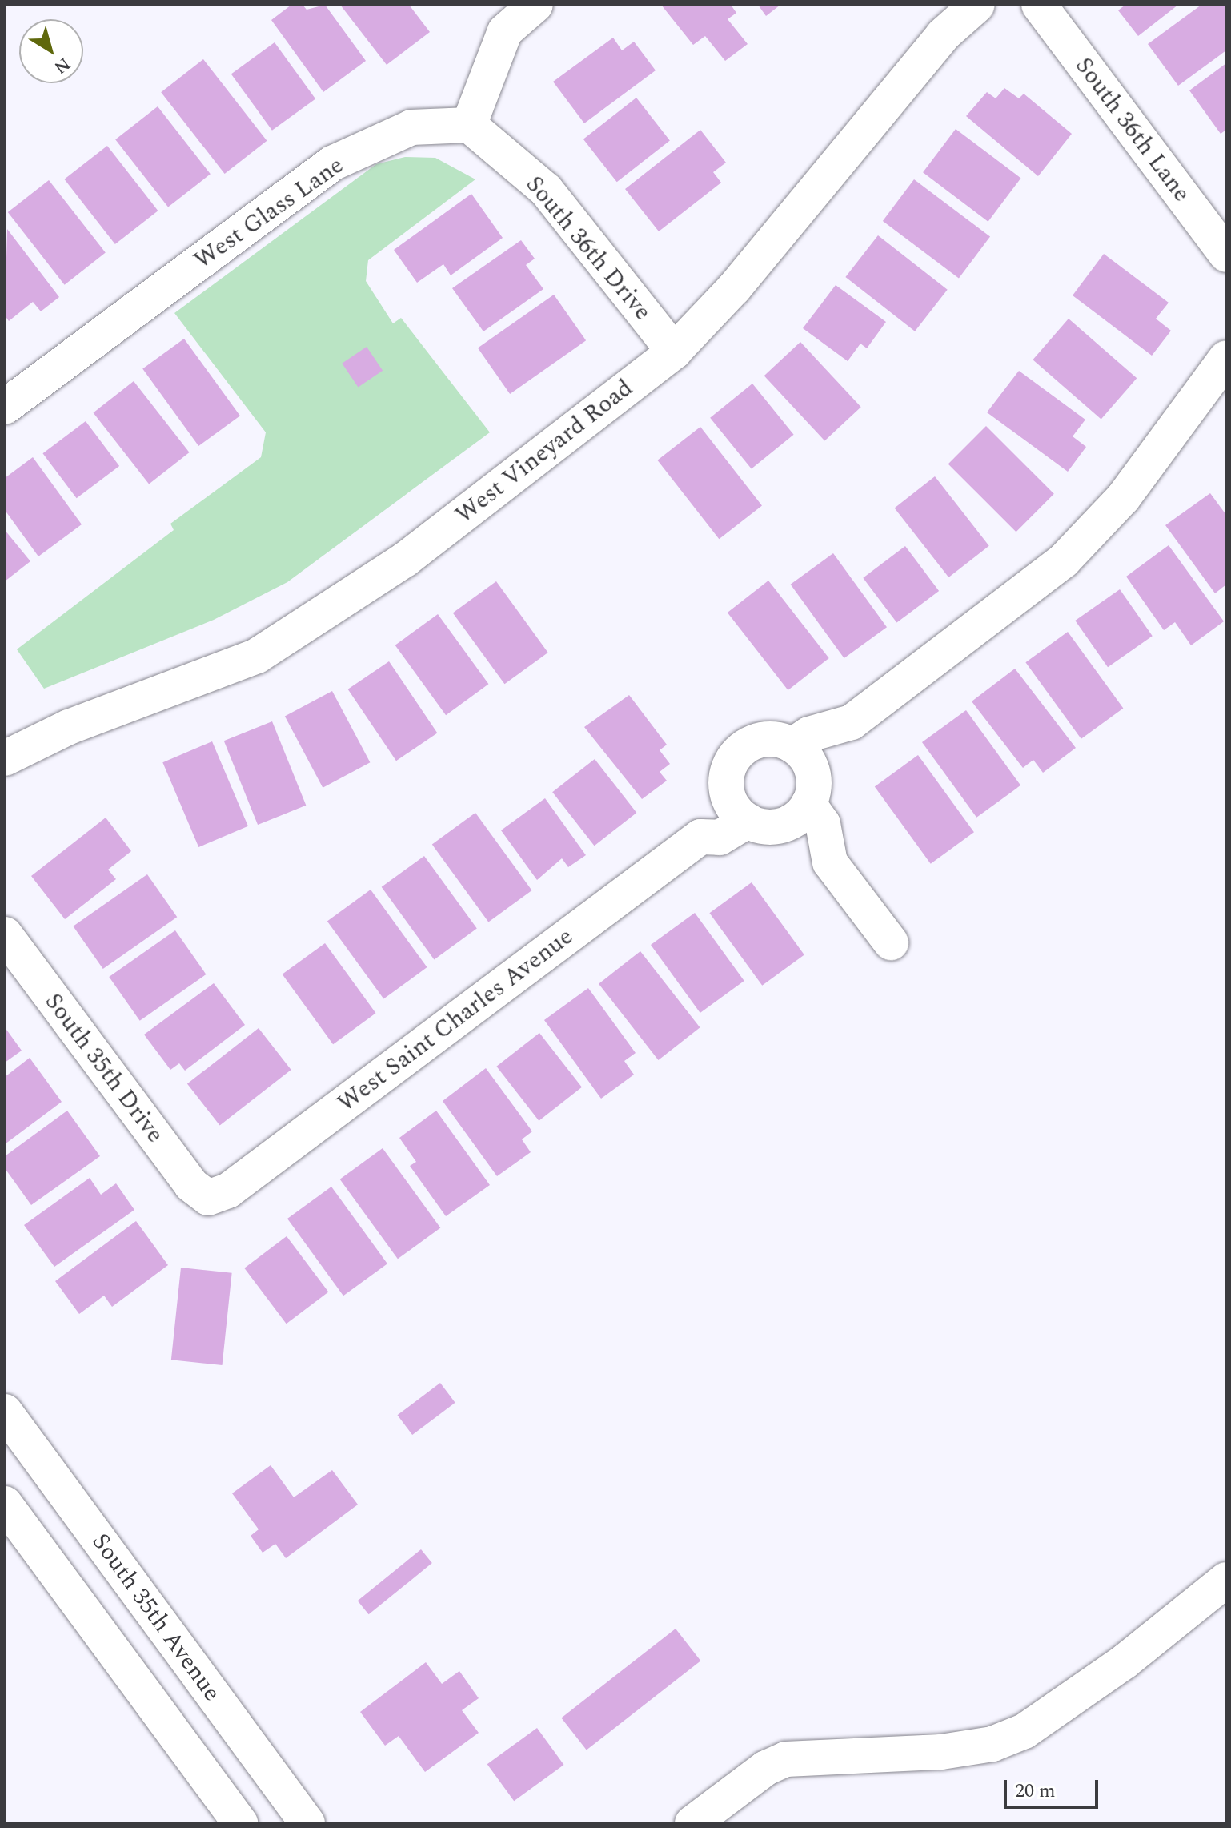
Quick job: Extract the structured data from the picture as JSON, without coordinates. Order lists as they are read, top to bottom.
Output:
{
  "streets": {
    "street": [
      "South 36th Lane",
      "West Glass Lane",
      "South 36th Drive",
      "West Vineyard Road",
      "West Saint Charles Avenue",
      "South 35th Drive",
      "South 35th Avenue"
    ]
  },
  "crossings": [
    ["West Glass Lane", "South 36th Drive"],
    ["South 36th Drive", "West Vineyard Road"],
    ["West Saint Charles Avenue", "South 35th Drive"]
  ],
  "scale_bar": "20 m",
  "north": "bottom right"
}
